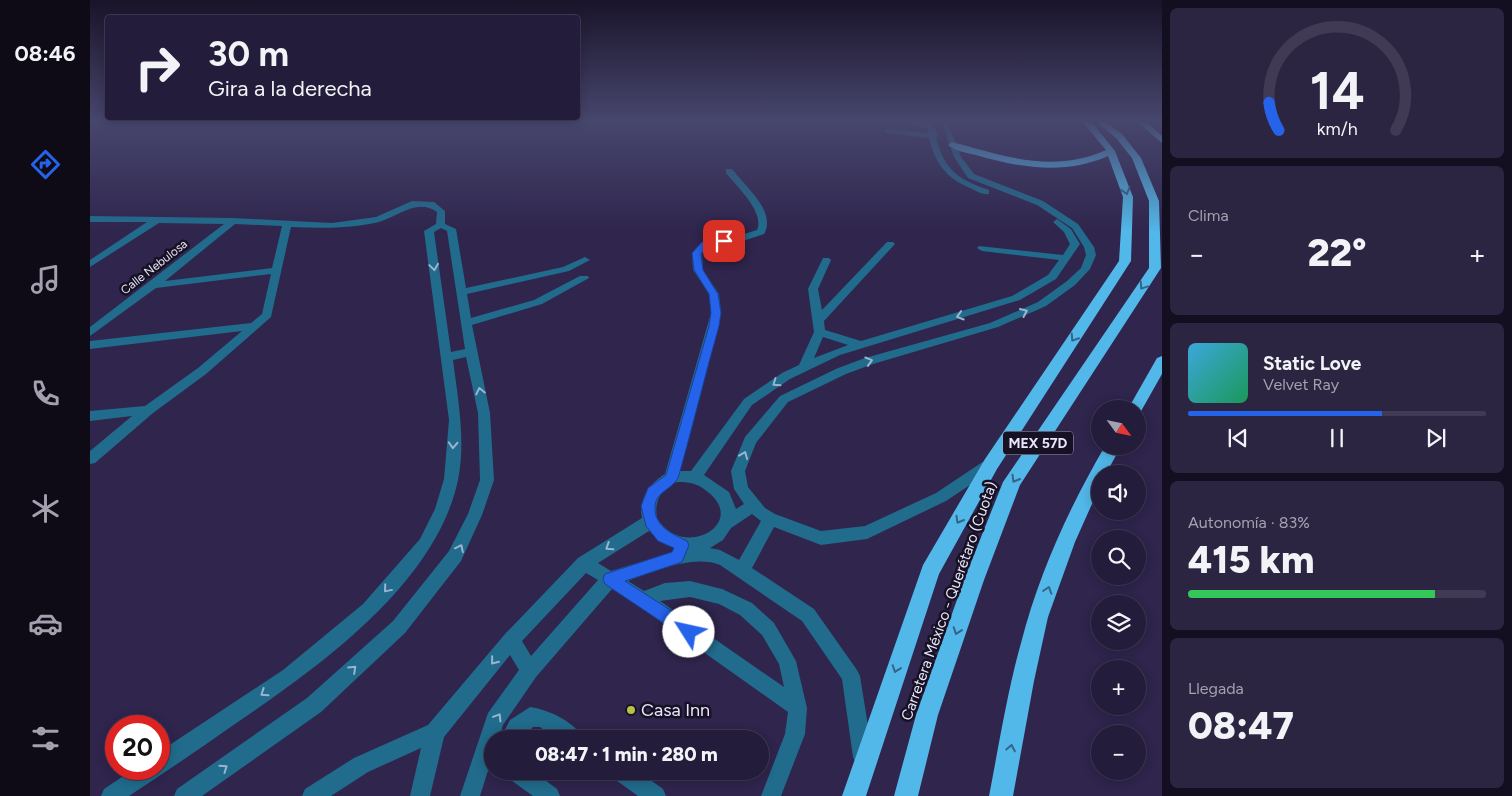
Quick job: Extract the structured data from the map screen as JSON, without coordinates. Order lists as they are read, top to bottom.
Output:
{
  "streets": {
    "highway": ["MEX 57D", "Carretera México - Querétaro (Cuota)"],
    "street": ["Calle Nebulosa"]
  },
  "places": ["Casa Inn"],
  "north": "bottom right",
  "page": {
    "tabs": "08:46",
    "turn": ["30 m", "Gira a la derecha"],
    "tile": [
      "Clima",
      ["Autonomía · 83%", "415 km"],
      ["Llegada", "08:47"]
    ],
    "heat": ["−", "22°", "+"],
    "song": ["Static Love", "Velvet Ray"],
    "map_buttons": ["+", "−"],
    "limit": "20",
    "trip": "08:47 · 1 min · 280 m",
    "gauge": ["14", "km/h"]
  }
}
